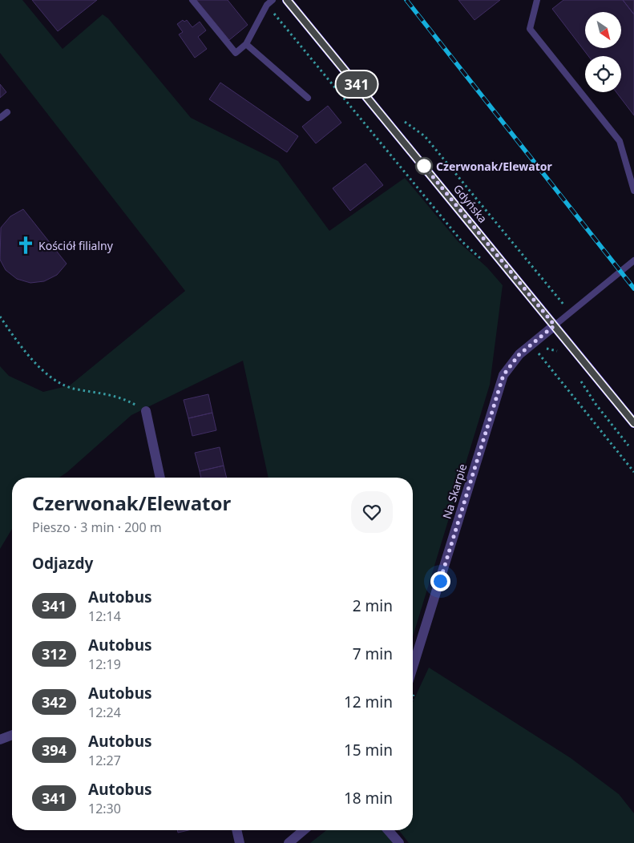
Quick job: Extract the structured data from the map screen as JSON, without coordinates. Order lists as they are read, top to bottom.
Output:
{
  "streets": {
    "main road": ["Gdyńska"],
    "street": ["Na Skarpie"]
  },
  "crossings": [
    ["Gdyńska", "Na Skarpie"]
  ],
  "places": {
    "other": ["Czerwonak/Elewator"],
    "church": ["Kościół filialny"]
  },
  "lines": ["bus line 341"],
  "north": "bottom right",
  "page": {
    "on_map": "341",
    "heading": [
      ["Czerwonak/Elewator", "Pieszo · 3 min · 200 m"],
      "Odjazdy"
    ],
    "list": [
      {
        "mark": "341",
        "name": "Autobus",
        "note": "12:14",
        "value": "2 min"
      },
      {
        "mark": "312",
        "name": "Autobus",
        "note": "12:19",
        "value": "7 min"
      },
      {
        "mark": "342",
        "name": "Autobus",
        "note": "12:24",
        "value": "12 min"
      },
      {
        "mark": "394",
        "name": "Autobus",
        "note": "12:27",
        "value": "15 min"
      },
      {
        "mark": "341",
        "name": "Autobus",
        "note": "12:30",
        "value": "18 min"
      }
    ]
  }
}
